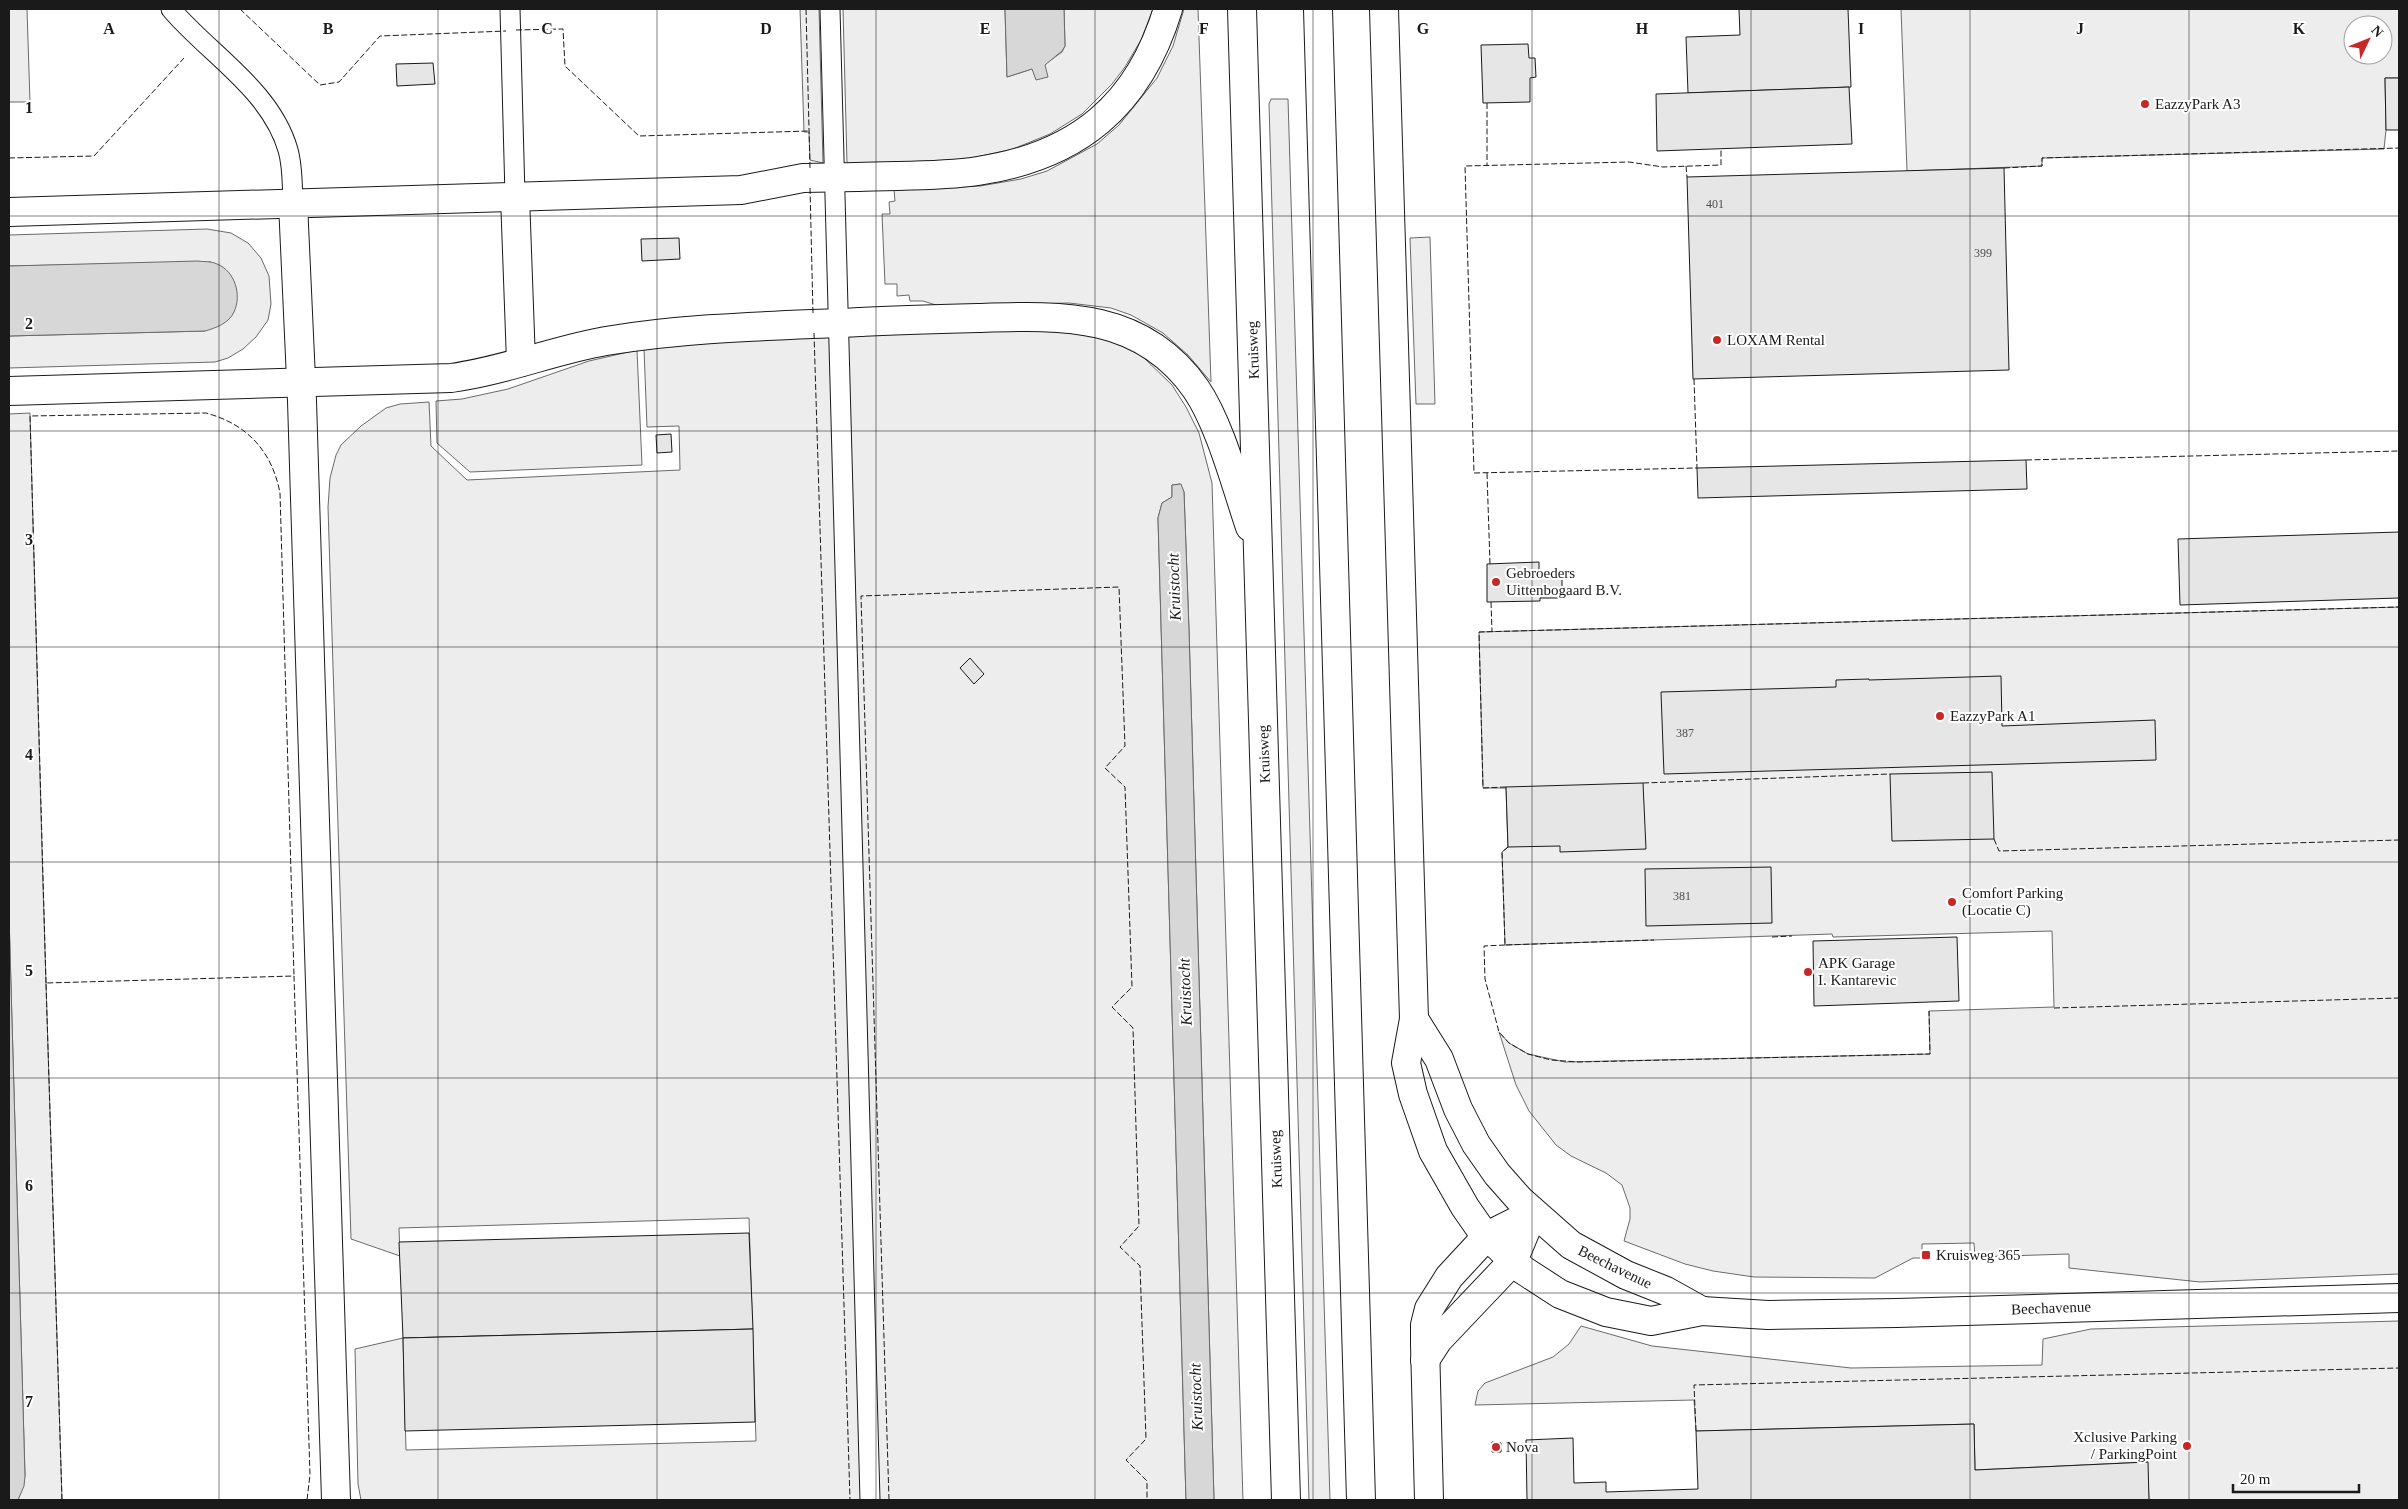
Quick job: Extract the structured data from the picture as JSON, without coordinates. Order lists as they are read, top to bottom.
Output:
{
  "streets": {
    "main road": ["Kruisweg", "Beechavenue"]
  },
  "water": ["Kruistocht"],
  "places": {
    "other": [
      "EazzyPark A3",
      "LOXAM Rental",
      "Gebroeders Uittenbogaard B.V.",
      "EazzyPark A1",
      "Comfort Parking (Locatie C)",
      "APK Garage I. Kantarevic",
      "Xclusive Parking / ParkingPoint",
      "Nova"
    ],
    "transit": ["Kruisweg 365"]
  },
  "house_numbers": [
    "401",
    "399",
    "387",
    "381"
  ],
  "scale_bar": "20 m",
  "north": "top right",
  "grid": {
    "columns": [
      "A",
      "B",
      "C",
      "D",
      "E",
      "F",
      "G",
      "H",
      "I",
      "J",
      "K"
    ],
    "rows": [
      "1",
      "2",
      "3",
      "4",
      "5",
      "6",
      "7"
    ]
  }
}
